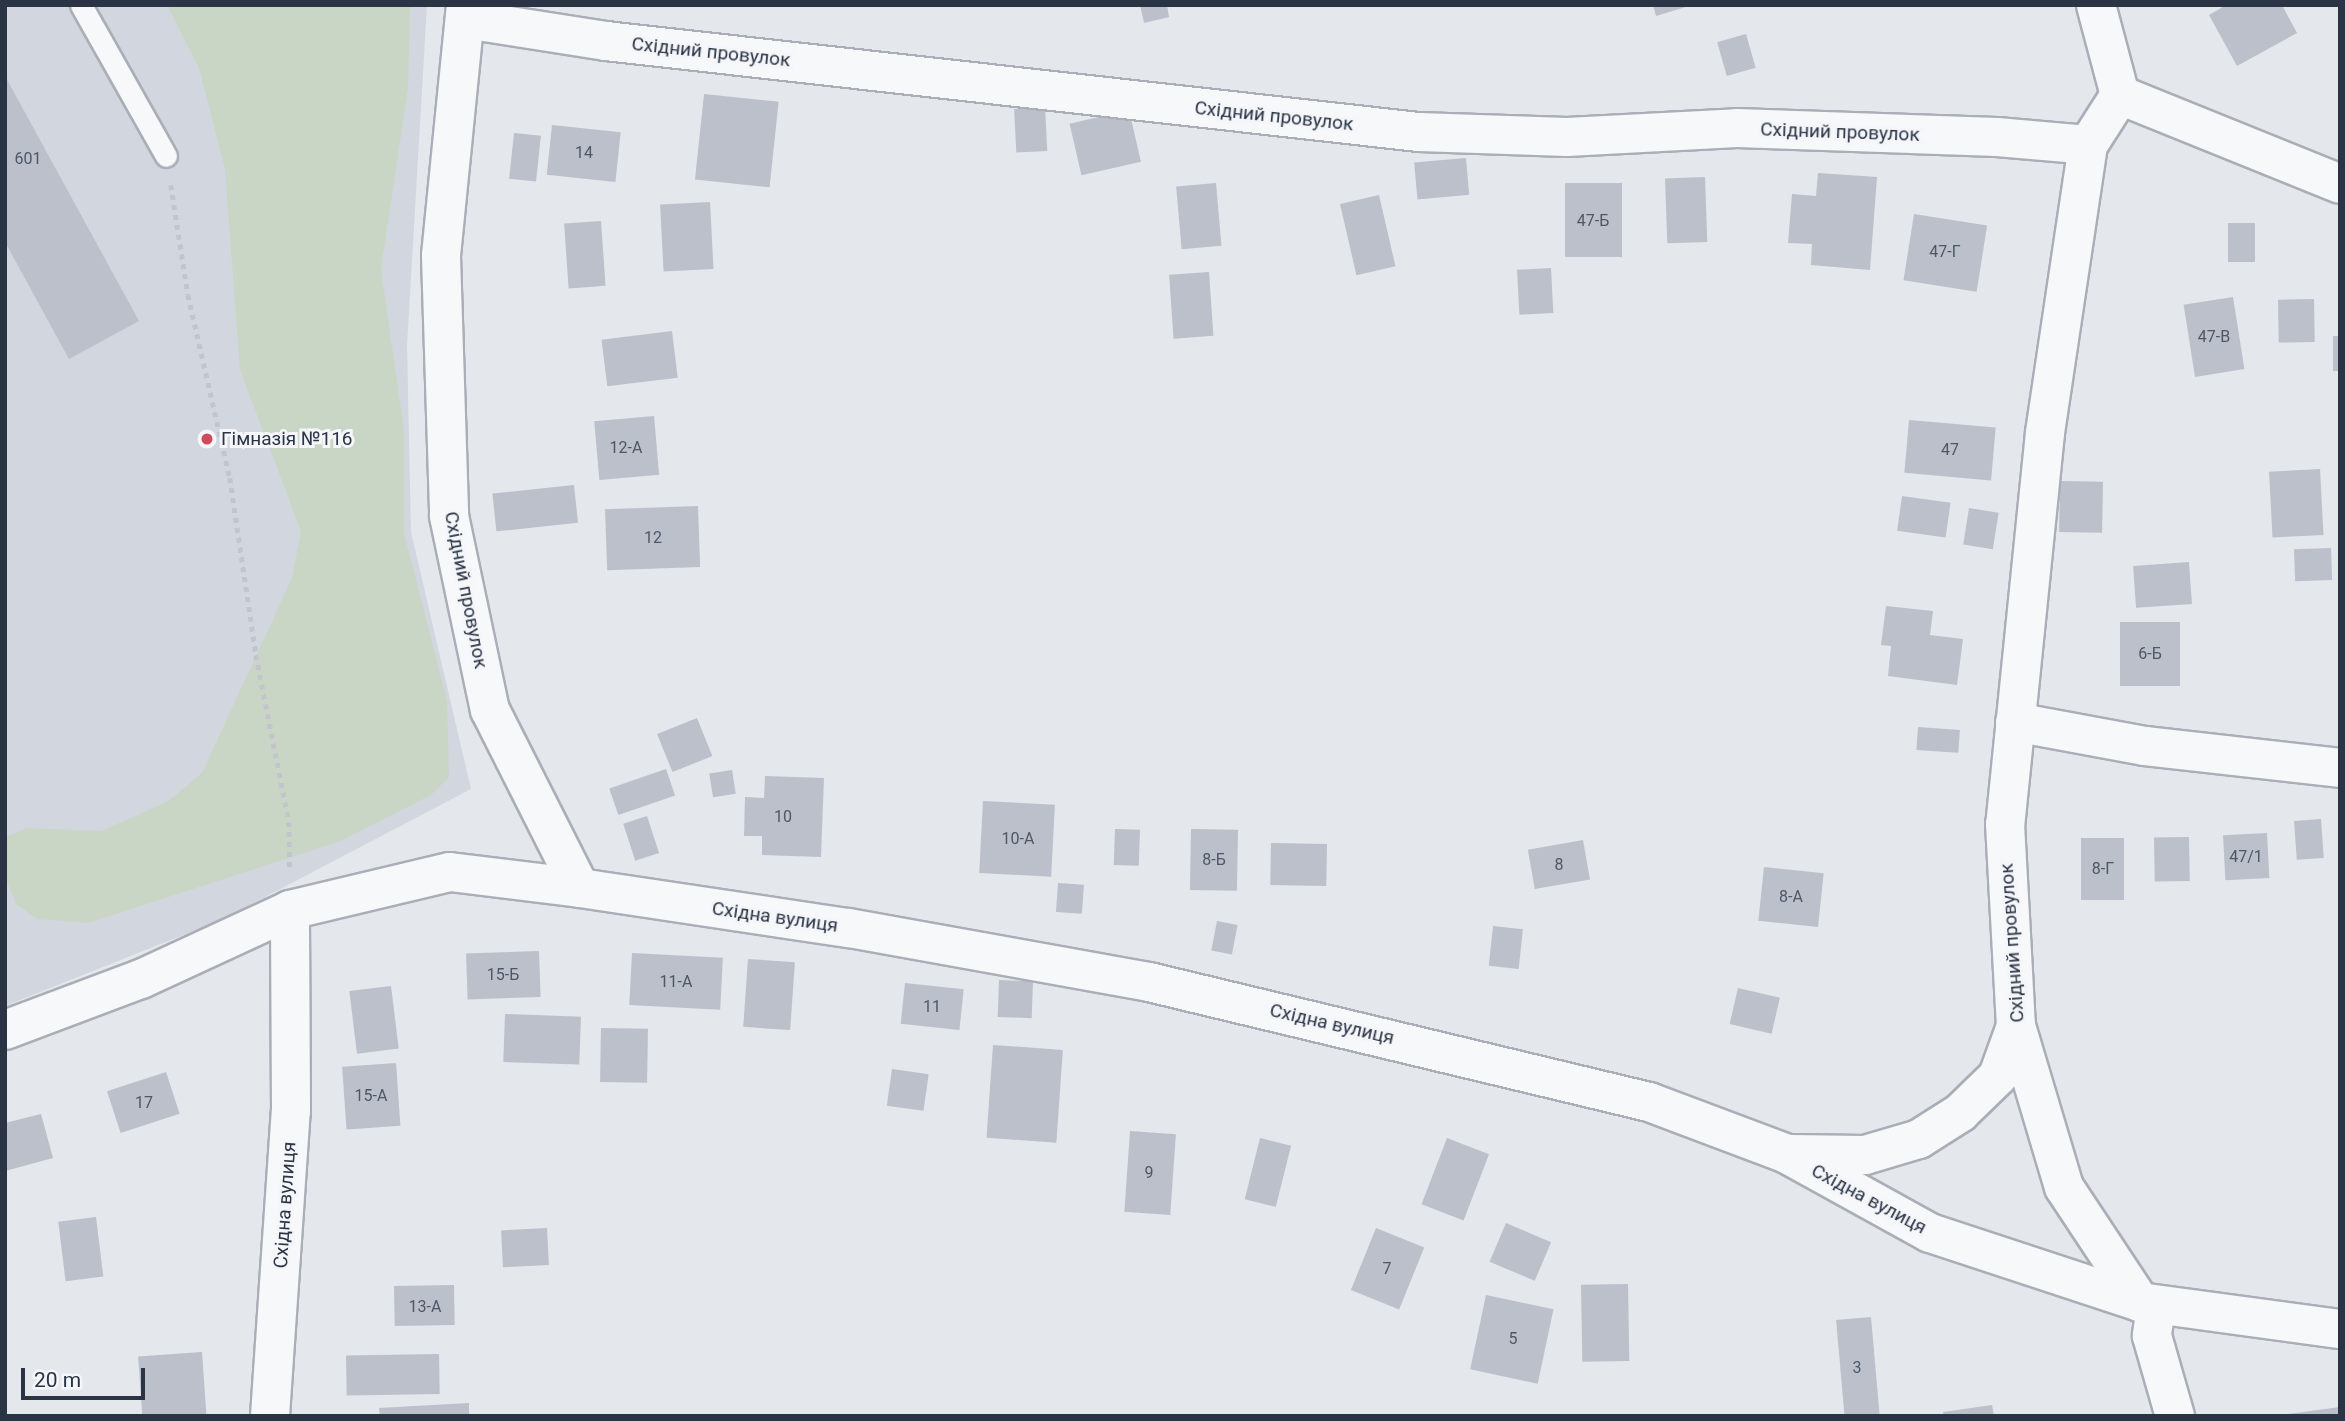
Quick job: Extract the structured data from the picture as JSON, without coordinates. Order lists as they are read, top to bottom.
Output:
{
  "streets": {
    "street": ["Східний провулок", "Східна вулиця"]
  },
  "crossings": [
    ["Східний провулок", "Східна вулиця"]
  ],
  "places": ["Гімназія №116"],
  "house_numbers": [
    "14",
    "601",
    "47-Б",
    "47-Г",
    "47-В",
    "12-А",
    "47",
    "12",
    "6-Б",
    "10",
    "10-А",
    "47/1",
    "8-Б",
    "8",
    "8-Г",
    "8-А",
    "15-Б",
    "11-А",
    "11",
    "15-А",
    "17",
    "9",
    "7",
    "13-А",
    "5",
    "3"
  ],
  "scale_bar": "20 m"
}
